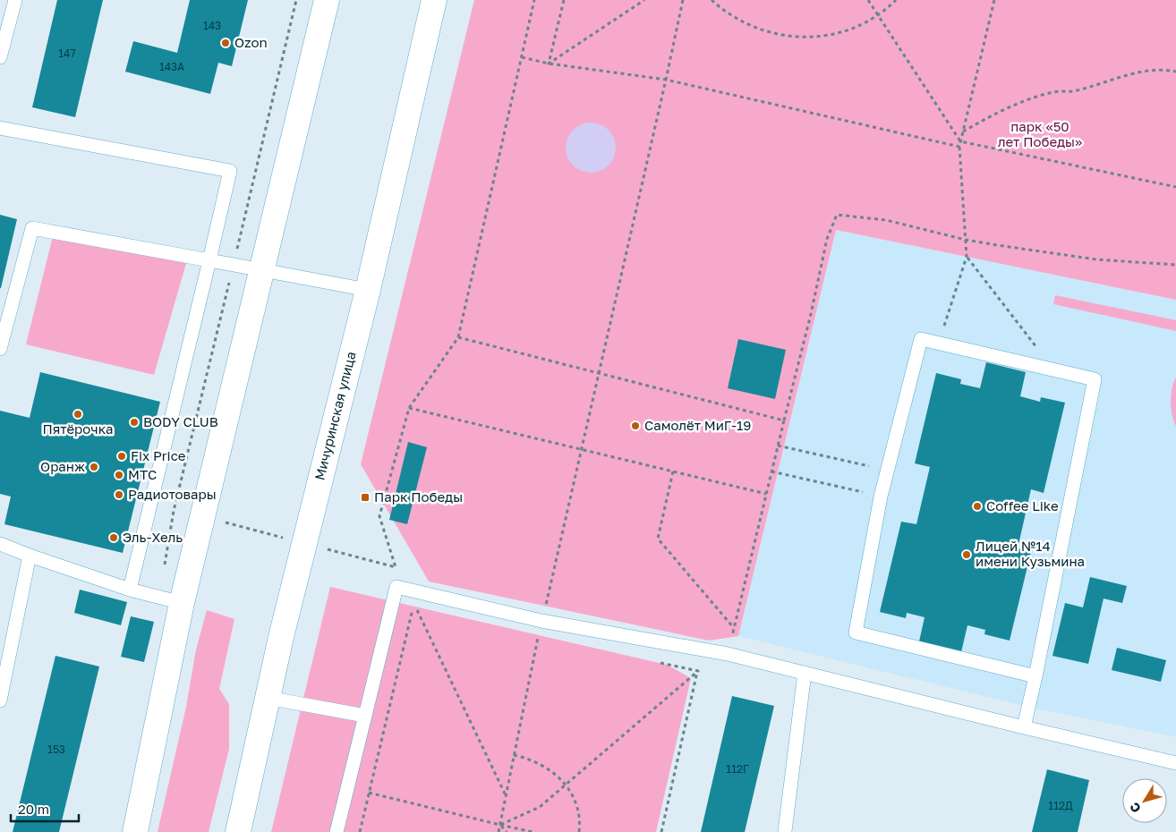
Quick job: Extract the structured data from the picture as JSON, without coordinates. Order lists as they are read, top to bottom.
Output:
{
  "streets": {
    "street": ["Мичуринская улица"]
  },
  "parks": ["парк «50 лет Победы»"],
  "places": {
    "other": [
      "Ozon",
      "Пятёрочка",
      "BODY CLUB",
      "Самолёт МиГ-19",
      "Fix Price",
      "Оранж",
      "МТС",
      "Радиотовары",
      "Coffee Like",
      "Эль-Хель",
      "Лицей №14 имени Кузьмина"
    ],
    "transit": ["Парк Победы"]
  },
  "house_numbers": [
    "143",
    "147",
    "143А",
    "153",
    "112Г",
    "112Д"
  ],
  "scale_bar": "20 m",
  "north": "bottom left"
}
